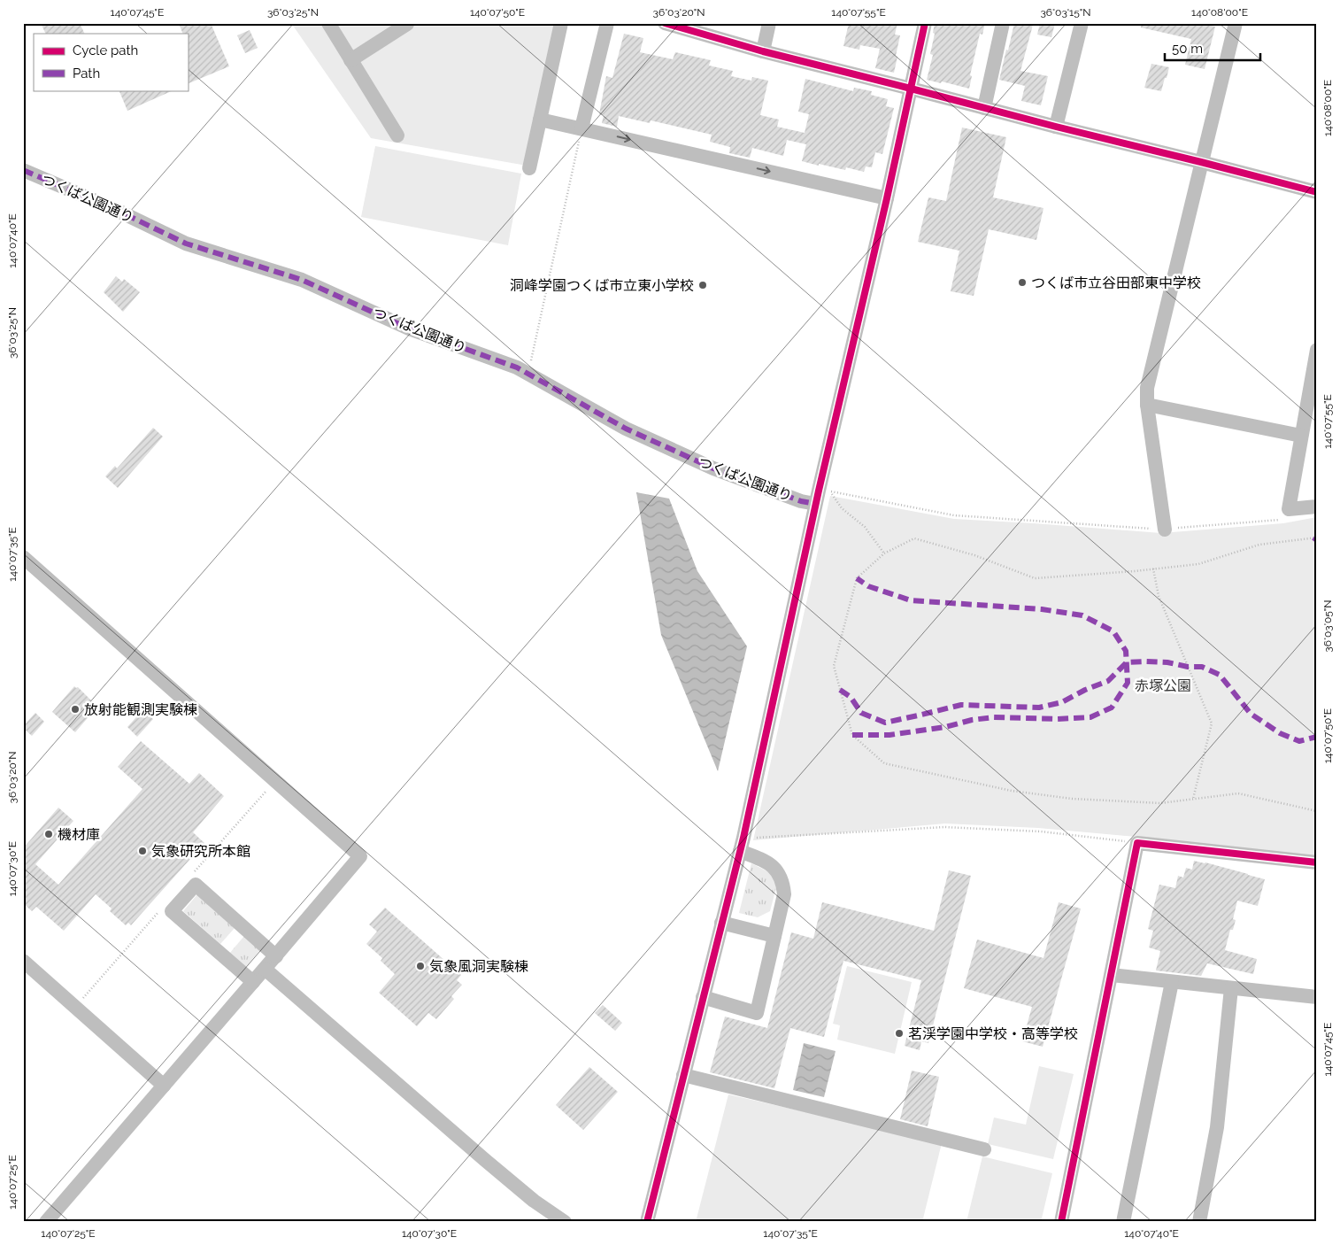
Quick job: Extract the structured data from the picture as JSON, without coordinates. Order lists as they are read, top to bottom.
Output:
{
  "streets": {
    "street": ["つくば公園通り"]
  },
  "parks": ["赤塚公園"],
  "places": [
    "つくば市立谷田部東中学校",
    "洞峰学園つくば市立東小学校",
    "放射能観測実験棟",
    "機材庫",
    "気象研究所本館",
    "気象風洞実験棟",
    "茗渓学園中学校・高等学校"
  ],
  "legend": ["Cycle path", "Path"],
  "scale_bar": "50 m",
  "coordinates": [
    "140°07'45\"E",
    "36°03'25\"N",
    "140°07'50\"E",
    "36°03'20\"N",
    "140°07'55\"E",
    "36°03'15\"N",
    "140°08'00\"E",
    "140°07'40\"E",
    "140°07'35\"E",
    "36°03'05\"N",
    "140°07'30\"E",
    "140°07'25\"E"
  ]
}
